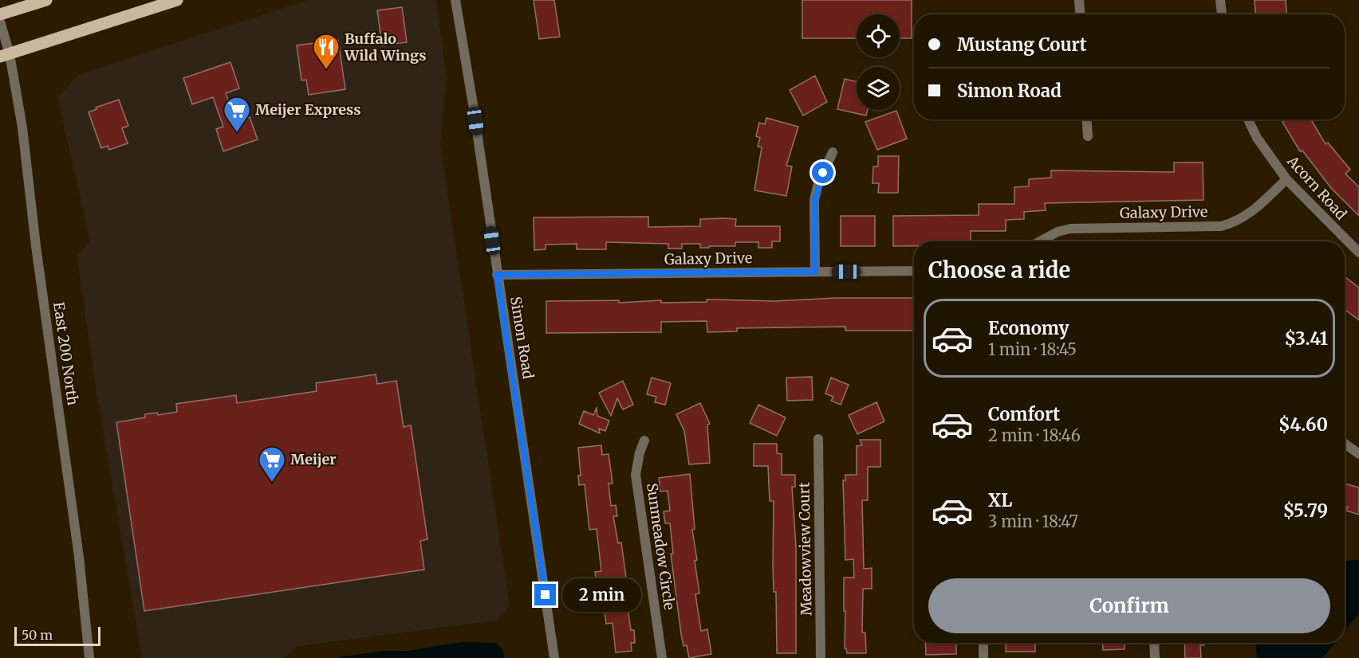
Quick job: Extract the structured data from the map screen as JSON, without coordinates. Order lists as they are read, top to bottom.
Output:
{
  "streets": {
    "street": [
      "Acorn Road",
      "Galaxy Drive",
      "Simon Road",
      "East 200 North",
      "Sunmeadow Circle",
      "Meadowview Court"
    ]
  },
  "crossings": [
    ["Acorn Road", "Galaxy Drive"],
    ["Galaxy Drive", "Simon Road"]
  ],
  "places": {
    "restaurant": ["Buffalo Wild Wings"],
    "supermarket": ["Meijer Express", "Meijer"]
  },
  "scale_bar": "50 m",
  "page": {
    "banner": ["Mustang Court", "Simon Road"],
    "heading": "Choose a ride",
    "list": [
      {
        "name": "Economy",
        "note": "1 min · 18:45",
        "value": "$3.41"
      },
      {
        "name": "Comfort",
        "note": "2 min · 18:46",
        "value": "$4.60"
      },
      {
        "name": "XL",
        "note": "3 min · 18:47",
        "value": "$5.79"
      }
    ],
    "buttons": "Confirm",
    "bubble": "2 min",
    "scale": "50 m"
  }
}
